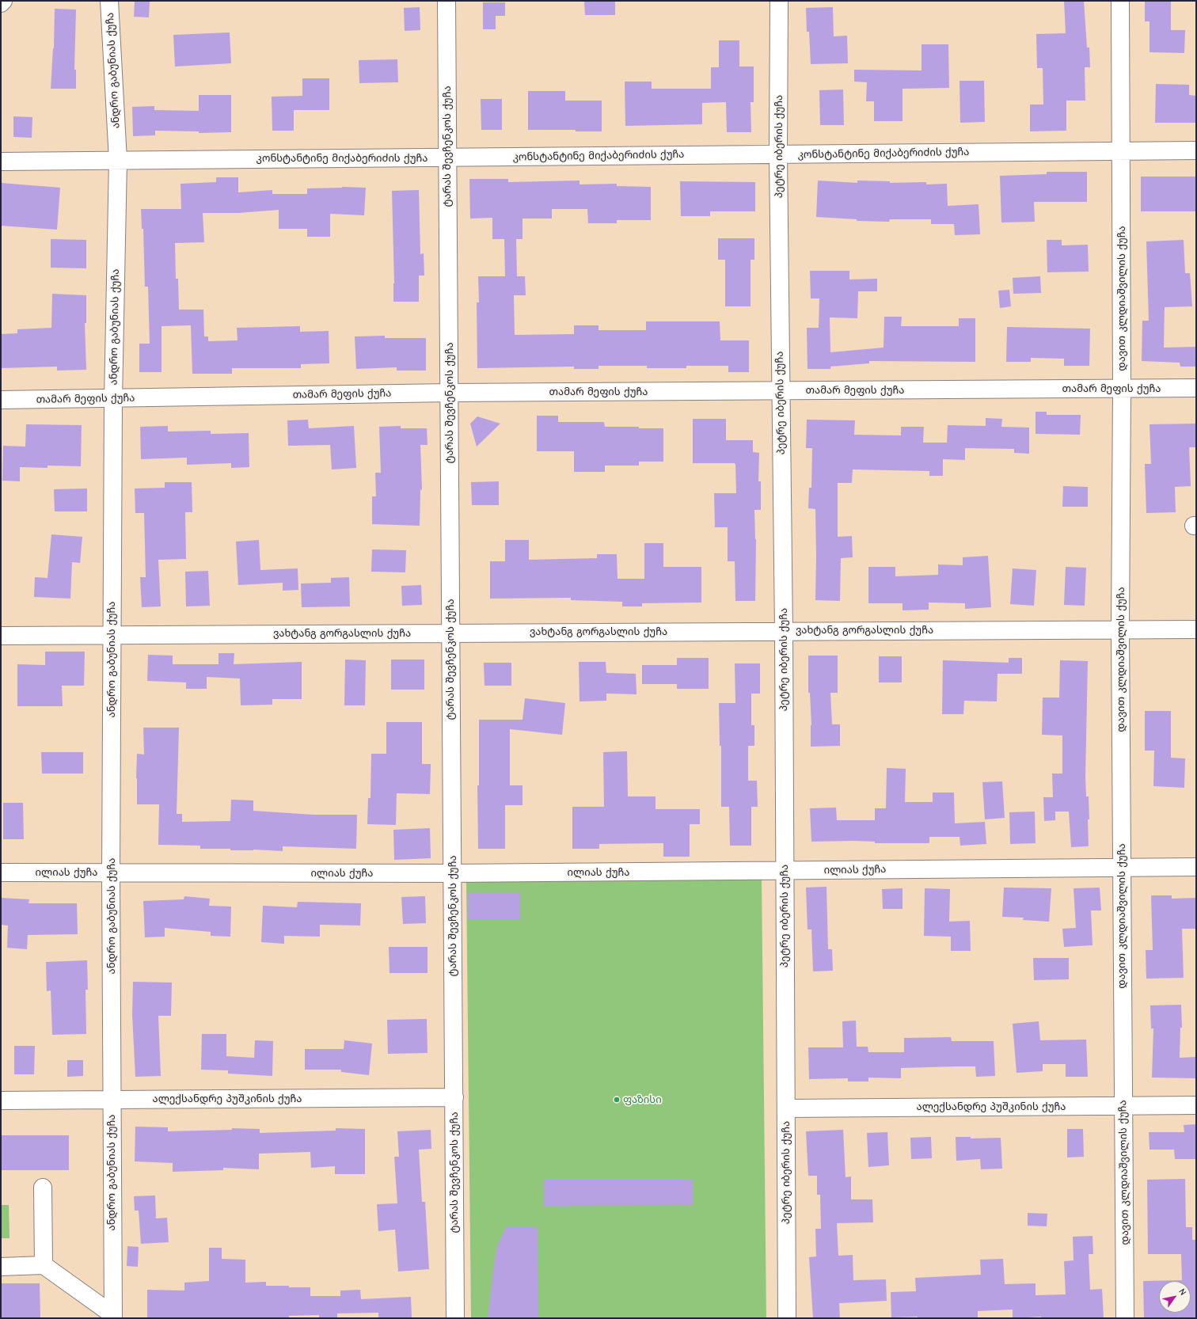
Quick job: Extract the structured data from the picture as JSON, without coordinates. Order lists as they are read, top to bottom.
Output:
{
  "streets": {
    "street": [
      "ანდრო გაბუნიას ქუჩა",
      "ტარას შევჩენკოს ქუჩა",
      "პეტრე იბერის ქუჩა",
      "კონსტანტინე მიქაბერიძის ქუჩა",
      "დავით კლდიაშვილის ქუჩა",
      "თამარ მეფის ქუჩა",
      "ვახტანგ გორგასლის ქუჩა",
      "ილიას ქუჩა",
      "ალექსანდრე პუშკინის ქუჩა"
    ]
  },
  "crossings": [
    ["ანდრო გაბუნიას ქუჩა", "კონსტანტინე მიქაბერიძის ქუჩა"],
    ["ანდრო გაბუნიას ქუჩა", "თამარ მეფის ქუჩა"],
    ["ანდრო გაბუნიას ქუჩა", "ვახტანგ გორგასლის ქუჩა"],
    ["ანდრო გაბუნიას ქუჩა", "ილიას ქუჩა"],
    ["ანდრო გაბუნიას ქუჩა", "ალექსანდრე პუშკინის ქუჩა"],
    ["ტარას შევჩენკოს ქუჩა", "კონსტანტინე მიქაბერიძის ქუჩა"],
    ["ტარას შევჩენკოს ქუჩა", "თამარ მეფის ქუჩა"],
    ["ტარას შევჩენკოს ქუჩა", "ვახტანგ გორგასლის ქუჩა"],
    ["ტარას შევჩენკოს ქუჩა", "ილიას ქუჩა"],
    ["ტარას შევჩენკოს ქუჩა", "ალექსანდრე პუშკინის ქუჩა"],
    ["პეტრე იბერის ქუჩა", "კონსტანტინე მიქაბერიძის ქუჩა"],
    ["პეტრე იბერის ქუჩა", "თამარ მეფის ქუჩა"],
    ["პეტრე იბერის ქუჩა", "ვახტანგ გორგასლის ქუჩა"],
    ["პეტრე იბერის ქუჩა", "ილიას ქუჩა"],
    ["პეტრე იბერის ქუჩა", "ალექსანდრე პუშკინის ქუჩა"],
    ["კონსტანტინე მიქაბერიძის ქუჩა", "დავით კლდიაშვილის ქუჩა"],
    ["დავით კლდიაშვილის ქუჩა", "თამარ მეფის ქუჩა"],
    ["დავით კლდიაშვილის ქუჩა", "ვახტანგ გორგასლის ქუჩა"],
    ["დავით კლდიაშვილის ქუჩა", "ილიას ქუჩა"],
    ["დავით კლდიაშვილის ქუჩა", "ალექსანდრე პუშკინის ქუჩა"]
  ],
  "places": ["ფაზისი"],
  "north": "top right"
}
